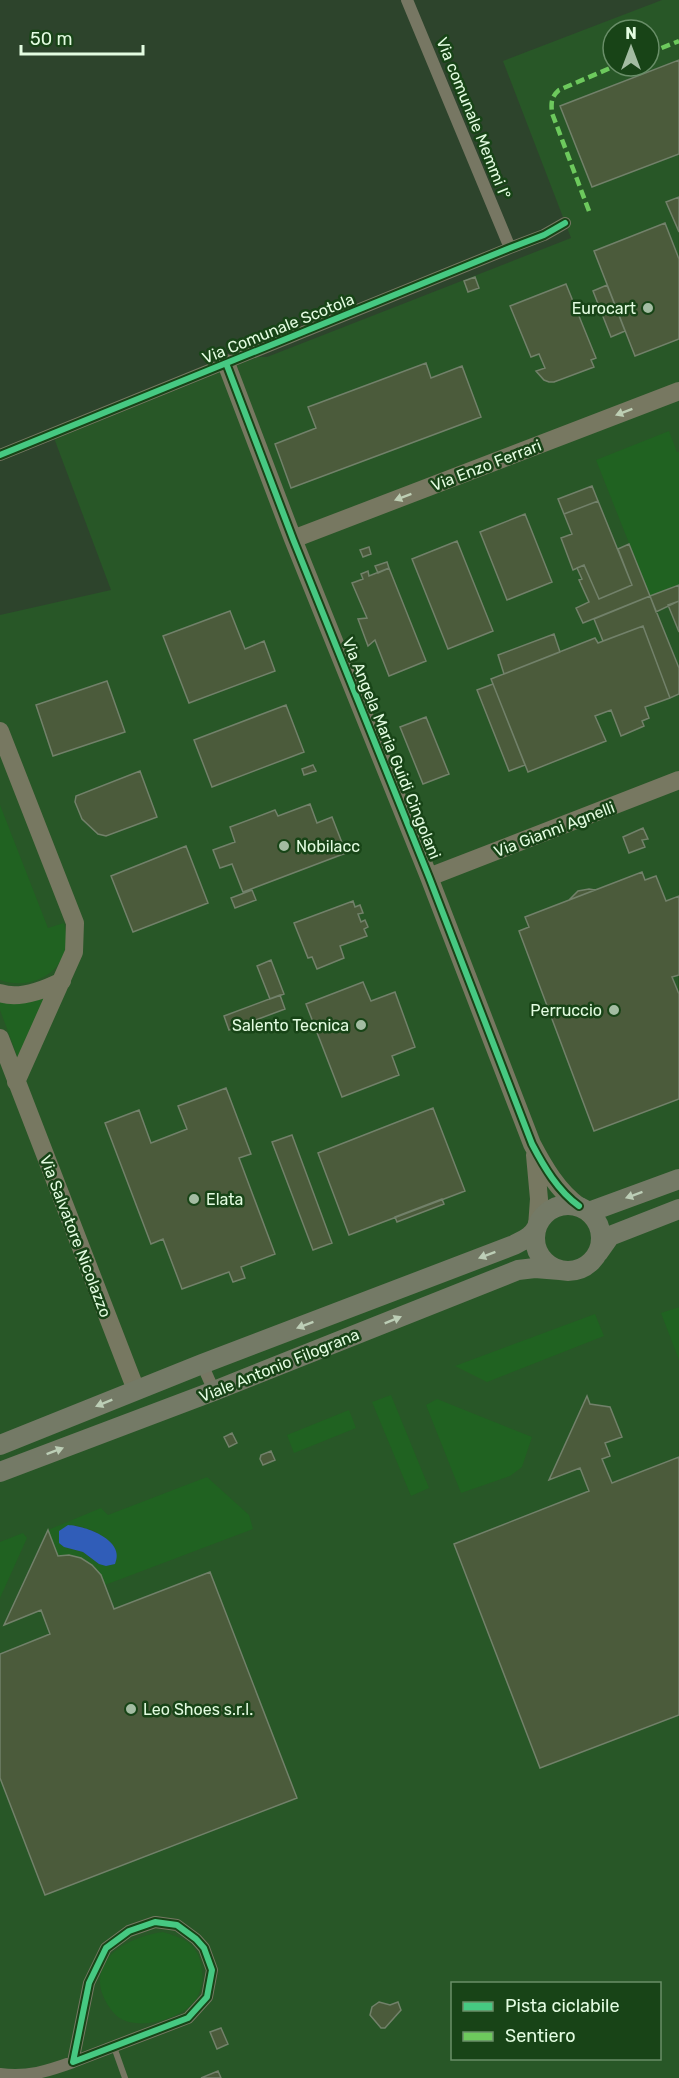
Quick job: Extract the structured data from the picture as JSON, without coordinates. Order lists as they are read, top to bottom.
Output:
{
  "streets": {
    "main road": ["Viale Antonio Filograna"],
    "street": [
      "Via comunale Memmi I°",
      "Via Comunale Scotola",
      "Via Enzo Ferrari",
      "Via Angela Maria Guidi Cingolani",
      "Via Gianni Agnelli",
      "Via Salvatore Nicolazzo"
    ]
  },
  "crossings": [
    ["Via comunale Memmi I°", "Via Comunale Scotola"],
    ["Via Comunale Scotola", "Via Angela Maria Guidi Cingolani"],
    ["Via Enzo Ferrari", "Via Angela Maria Guidi Cingolani"],
    ["Via Angela Maria Guidi Cingolani", "Via Gianni Agnelli"],
    ["Via Salvatore Nicolazzo", "Viale Antonio Filograna"]
  ],
  "one_way": ["Via Enzo Ferrari"],
  "places": [
    "Eurocart",
    "Nobilacc",
    "Perruccio",
    "Salento Tecnica",
    "Elata",
    "Leo Shoes s.r.l."
  ],
  "legend": ["Pista ciclabile", "Sentiero"],
  "scale_bar": "50 m",
  "north": "top"
}
